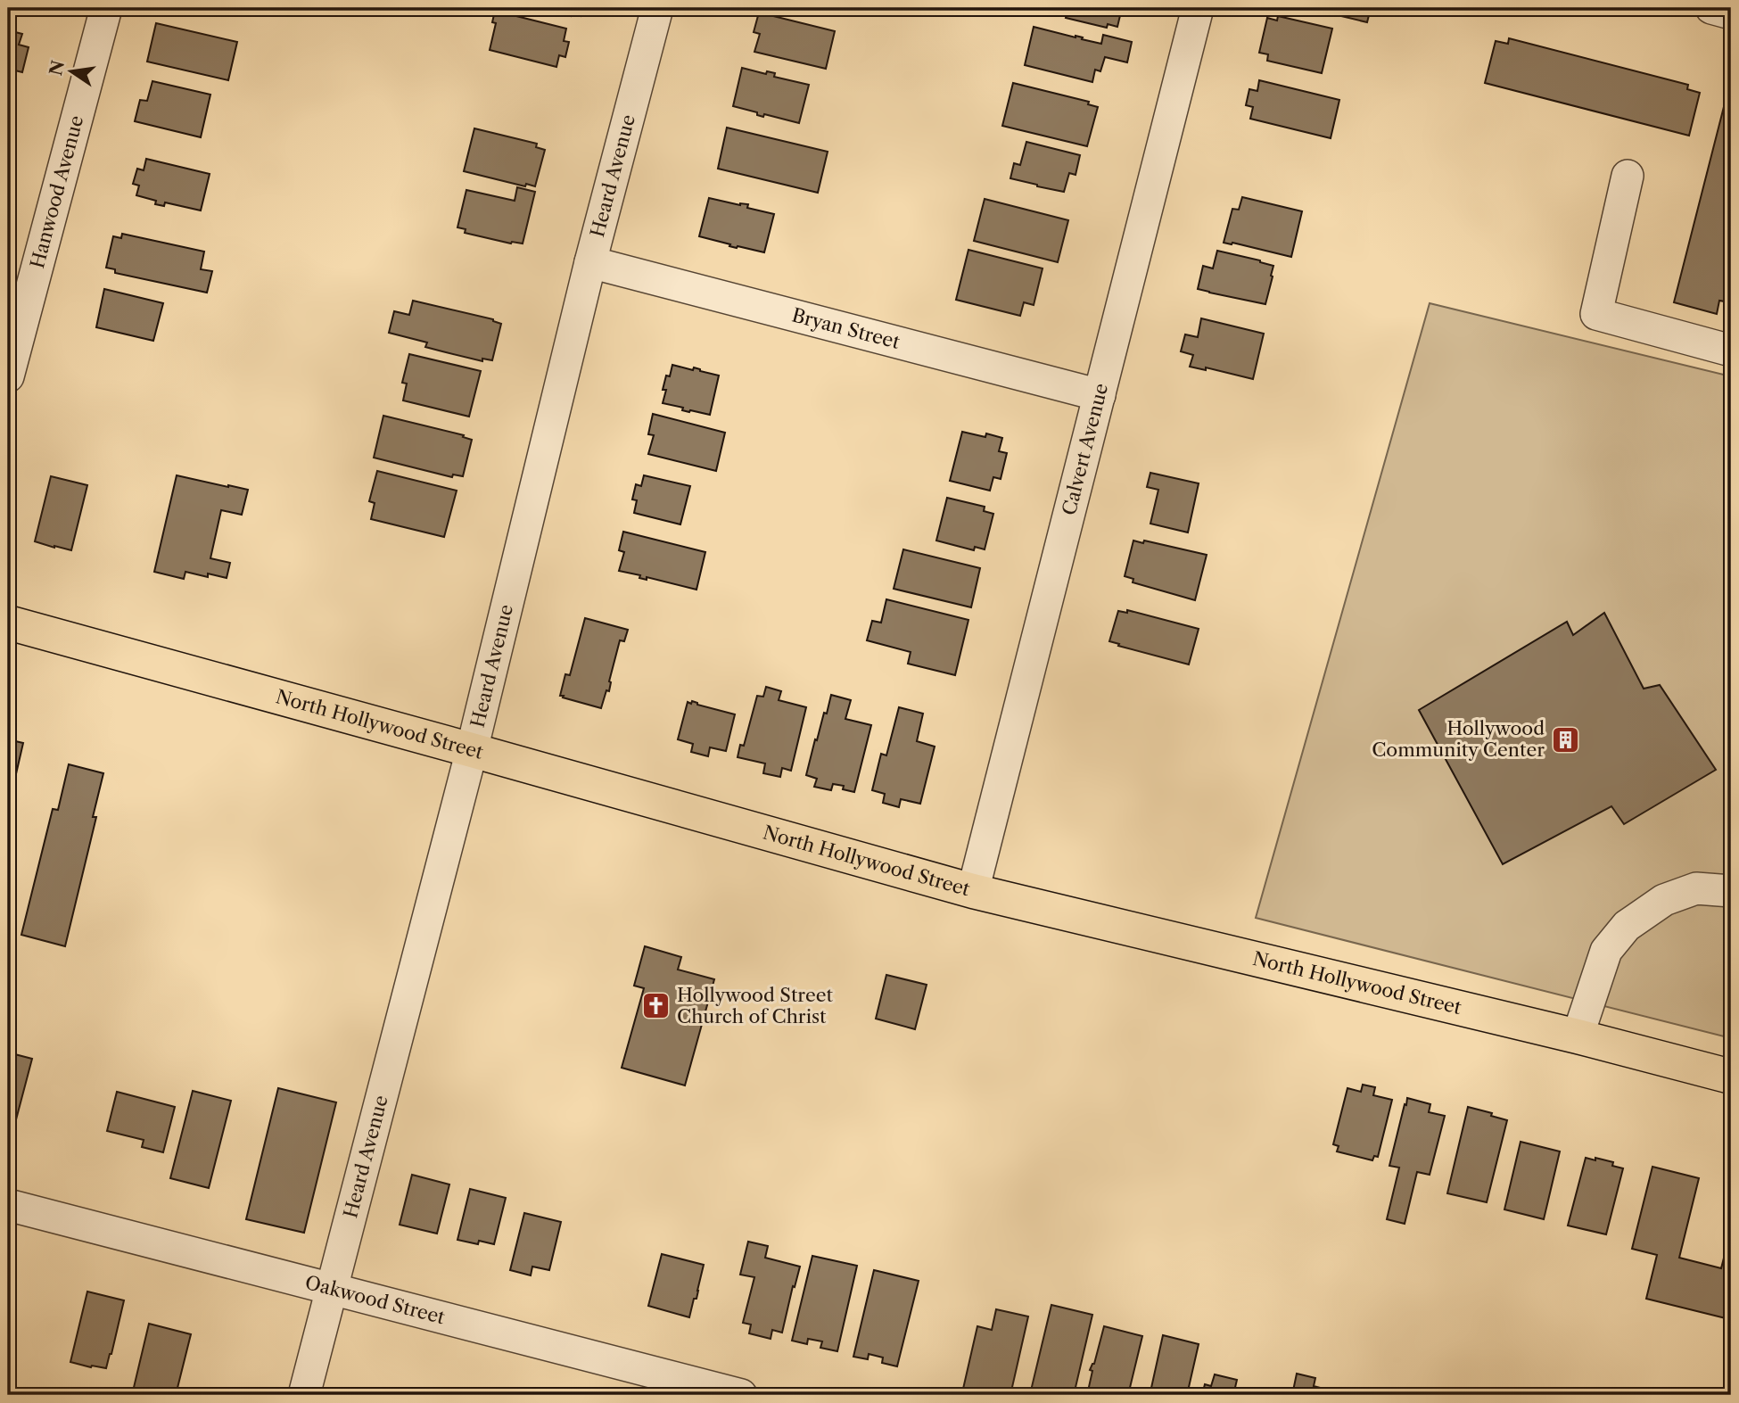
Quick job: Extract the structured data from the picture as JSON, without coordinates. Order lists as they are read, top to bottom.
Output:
{
  "streets": {
    "main road": ["North Hollywood Street"],
    "street": [
      "Heard Avenue",
      "Hanwood Avenue",
      "Bryan Street",
      "Calvert Avenue",
      "Oakwood Street"
    ]
  },
  "crossings": [
    ["Heard Avenue", "Bryan Street"],
    ["Heard Avenue", "North Hollywood Street"],
    ["Heard Avenue", "Oakwood Street"],
    ["Bryan Street", "Calvert Avenue"],
    ["Calvert Avenue", "North Hollywood Street"]
  ],
  "places": {
    "building": ["Hollywood Community Center"],
    "church": ["Hollywood Street Church of Christ"]
  },
  "north": "left"
}
